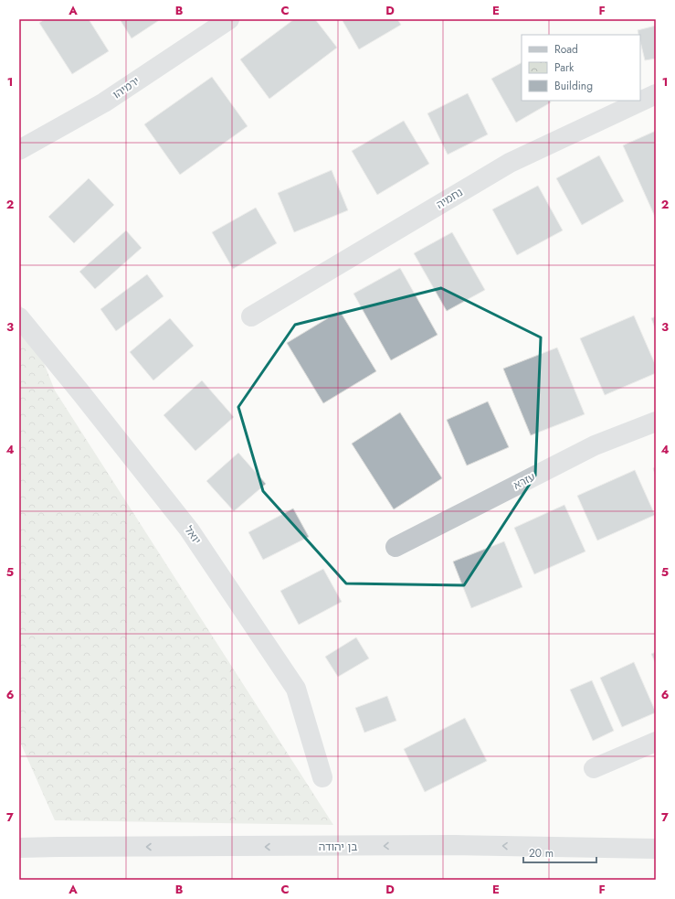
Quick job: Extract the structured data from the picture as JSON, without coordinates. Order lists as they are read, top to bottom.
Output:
{
  "streets": {
    "street": [
      "ירמיהו",
      "נחמיה",
      "עזרא",
      "יואל",
      "בן יהודה"
    ]
  },
  "one_way": ["בן יהודה"],
  "legend": ["Road", "Park", "Building"],
  "scale_bar": "20 m",
  "grid": {
    "columns": [
      "A",
      "B",
      "C",
      "D",
      "E",
      "F"
    ],
    "rows": [
      "1",
      "2",
      "3",
      "4",
      "5",
      "6",
      "7"
    ]
  }
}
